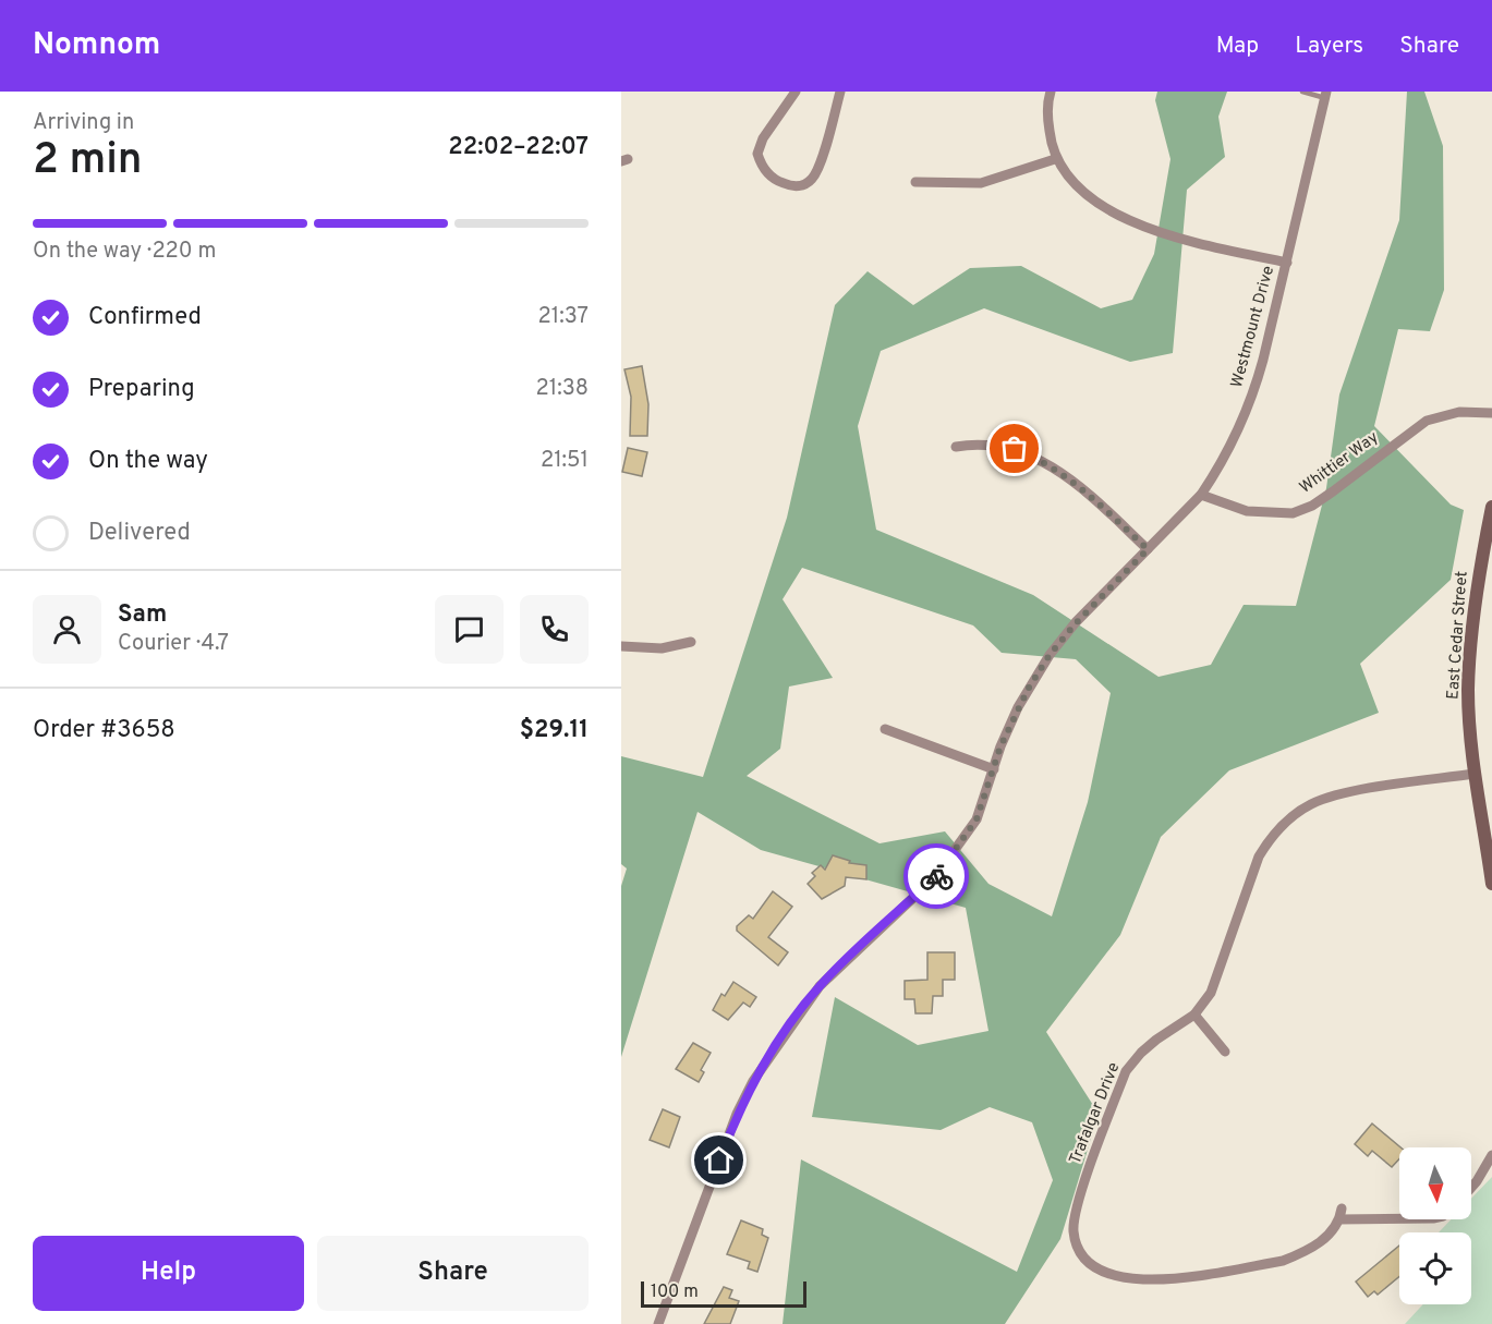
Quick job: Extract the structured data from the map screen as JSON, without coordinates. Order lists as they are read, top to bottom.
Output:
{
  "streets": {
    "main road": ["East Cedar Street"],
    "street": ["Westmount Drive", "Whittier Way", "Trafalgar Drive"]
  },
  "crossings": [
    ["Westmount Drive", "Whittier Way"],
    ["East Cedar Street", "Trafalgar Drive"]
  ],
  "scale_bar": "100 m",
  "north": "bottom",
  "page": {
    "header": "Nomnom",
    "nav": ["Map", "Layers", "Share"],
    "heading": ["2 min", "Arriving in", "22:02–22:07"],
    "panel": [
      "Sam",
      "Courier · 4.7",
      "Order #3658",
      "$29.11"
    ],
    "bar": "On the way · 220 m",
    "list": [
      ["Confirmed", "21:37"],
      ["Preparing", "21:38"],
      ["On the way", "21:51"],
      "Delivered"
    ],
    "buttons": ["Help", "Share"],
    "scale": "100 m"
  }
}
